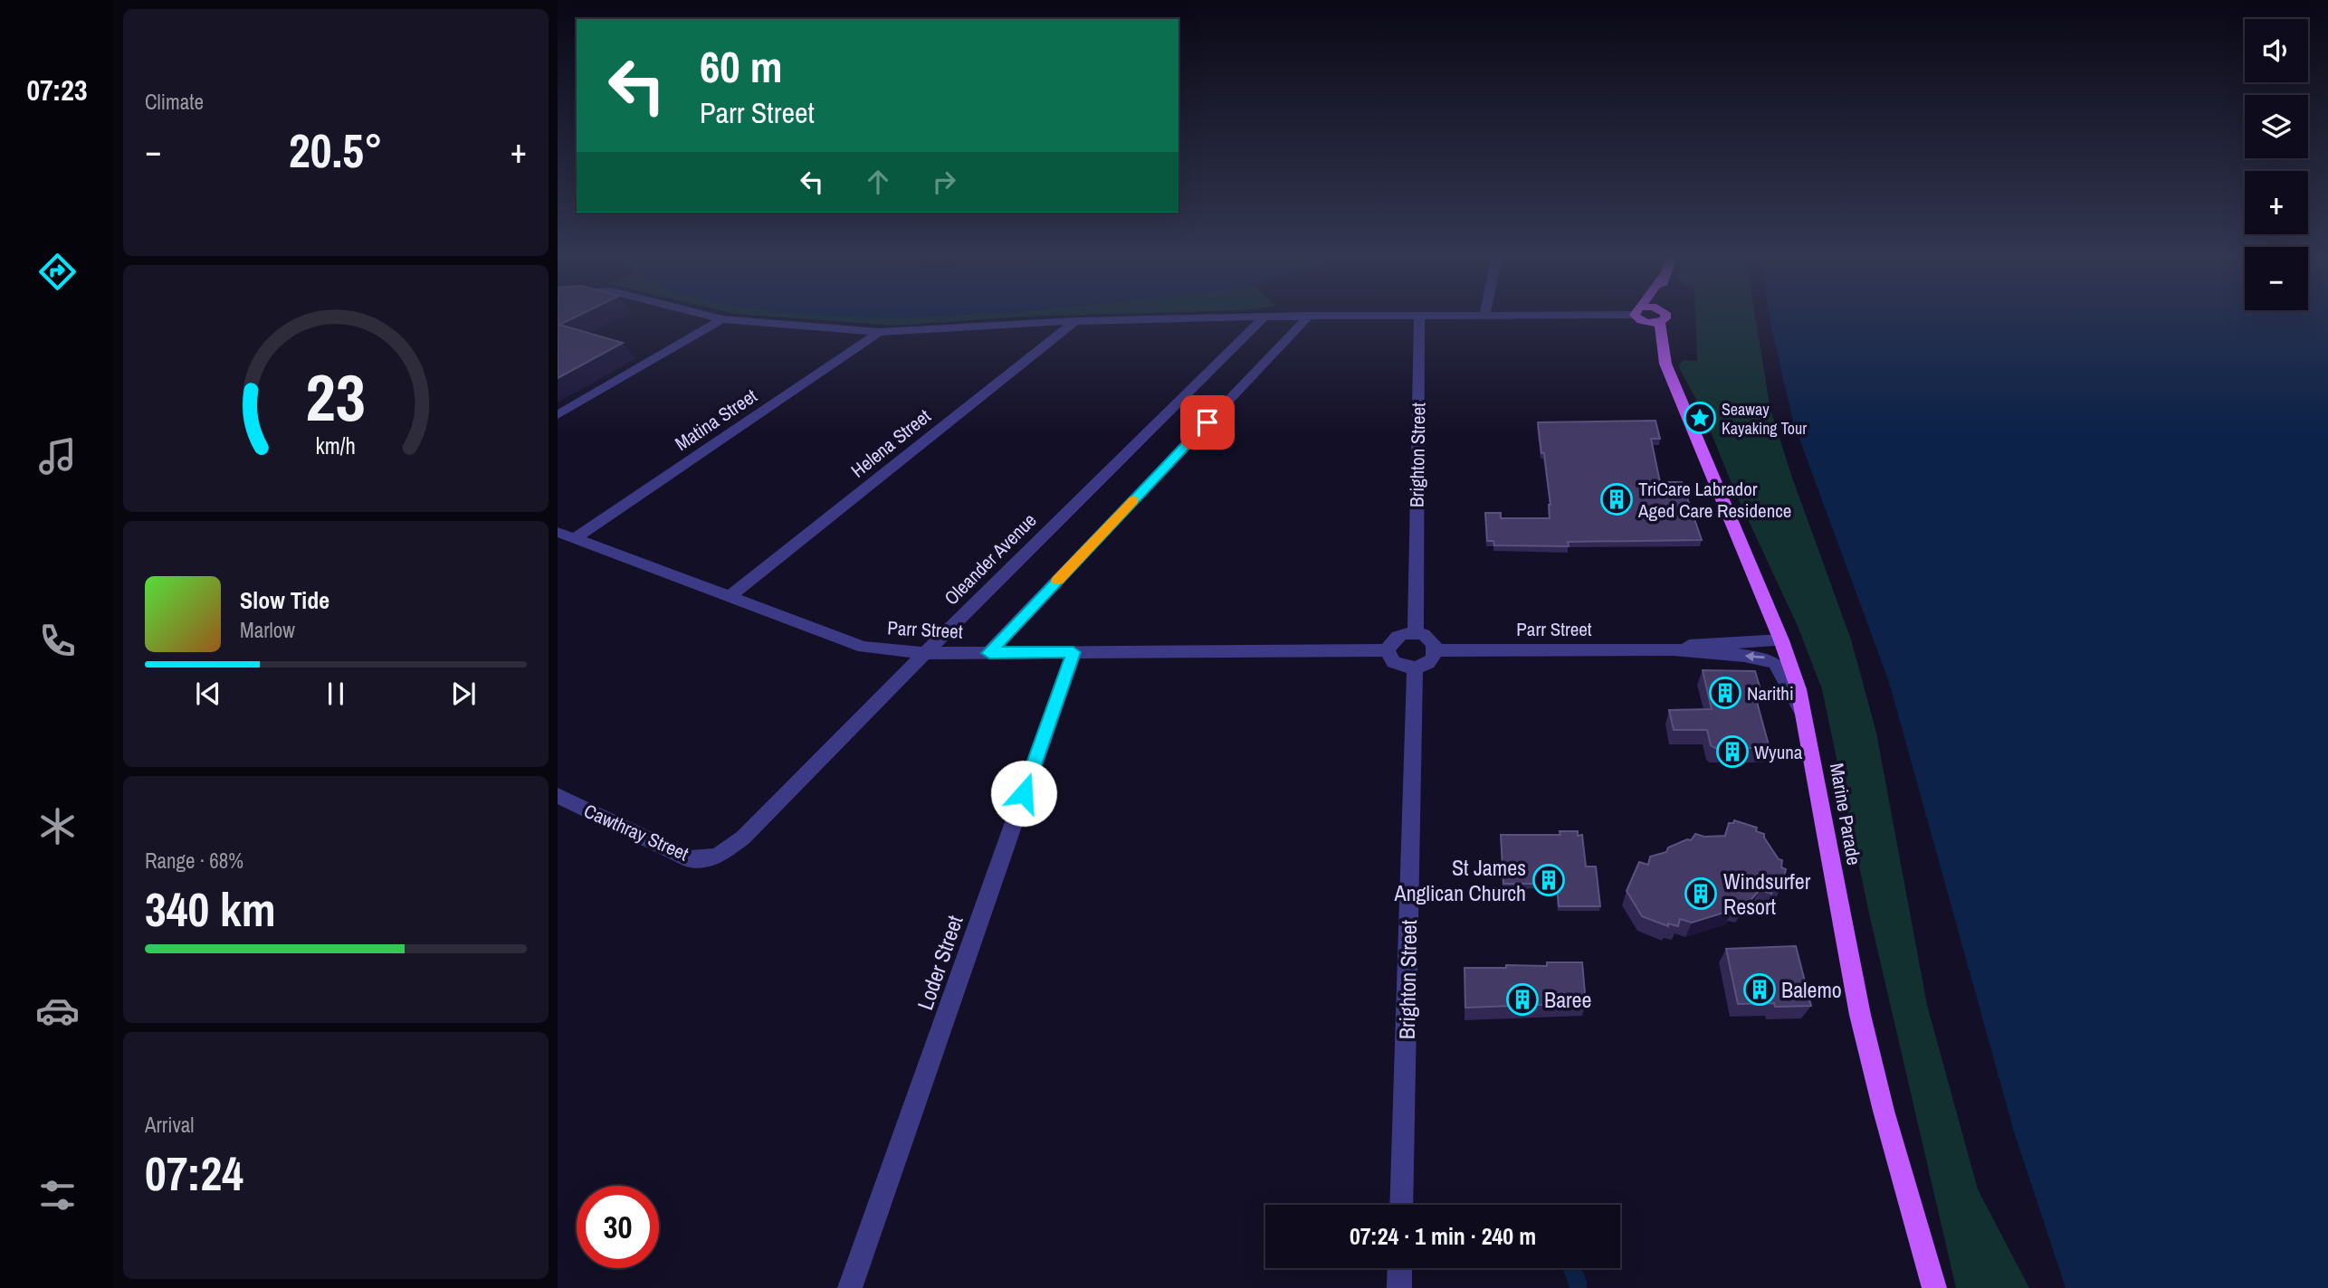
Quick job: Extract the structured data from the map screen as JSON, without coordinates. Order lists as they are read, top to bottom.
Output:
{
  "streets": {
    "main road": ["Marine Parade"],
    "street": [
      "Matina Street",
      "Helena Street",
      "Brighton Street",
      "Oleander Avenue",
      "Parr Street",
      "Cawthray Street",
      "Loder Street"
    ]
  },
  "crossings": [
    ["Matina Street", "Parr Street"],
    ["Helena Street", "Parr Street"],
    ["Brighton Street", "Parr Street"],
    ["Oleander Avenue", "Parr Street"],
    ["Oleander Avenue", "Cawthray Street"],
    ["Parr Street", "Marine Parade"],
    ["Parr Street", "Loder Street"]
  ],
  "places": {
    "place": ["Seaway Kayaking Tour"],
    "building": [
      "TriCare Labrador Aged Care Residence",
      "Narithi",
      "Wyuna",
      "St James Anglican Church",
      "Windsurfer Resort",
      "Balemo",
      "Baree"
    ]
  },
  "page": {
    "tabs": "07:23",
    "tile": [
      "Climate",
      ["Range · 68%", "340 km"],
      ["Arrival", "07:24"]
    ],
    "map_buttons": ["+", "−"],
    "turn": ["60 m", "Parr Street"],
    "heat": ["−", "20.5°", "+"],
    "song": ["Slow Tide", "Marlow"],
    "limit": "30",
    "trip": "07:24 · 1 min · 240 m",
    "gauge": ["23", "km/h"]
  }
}
